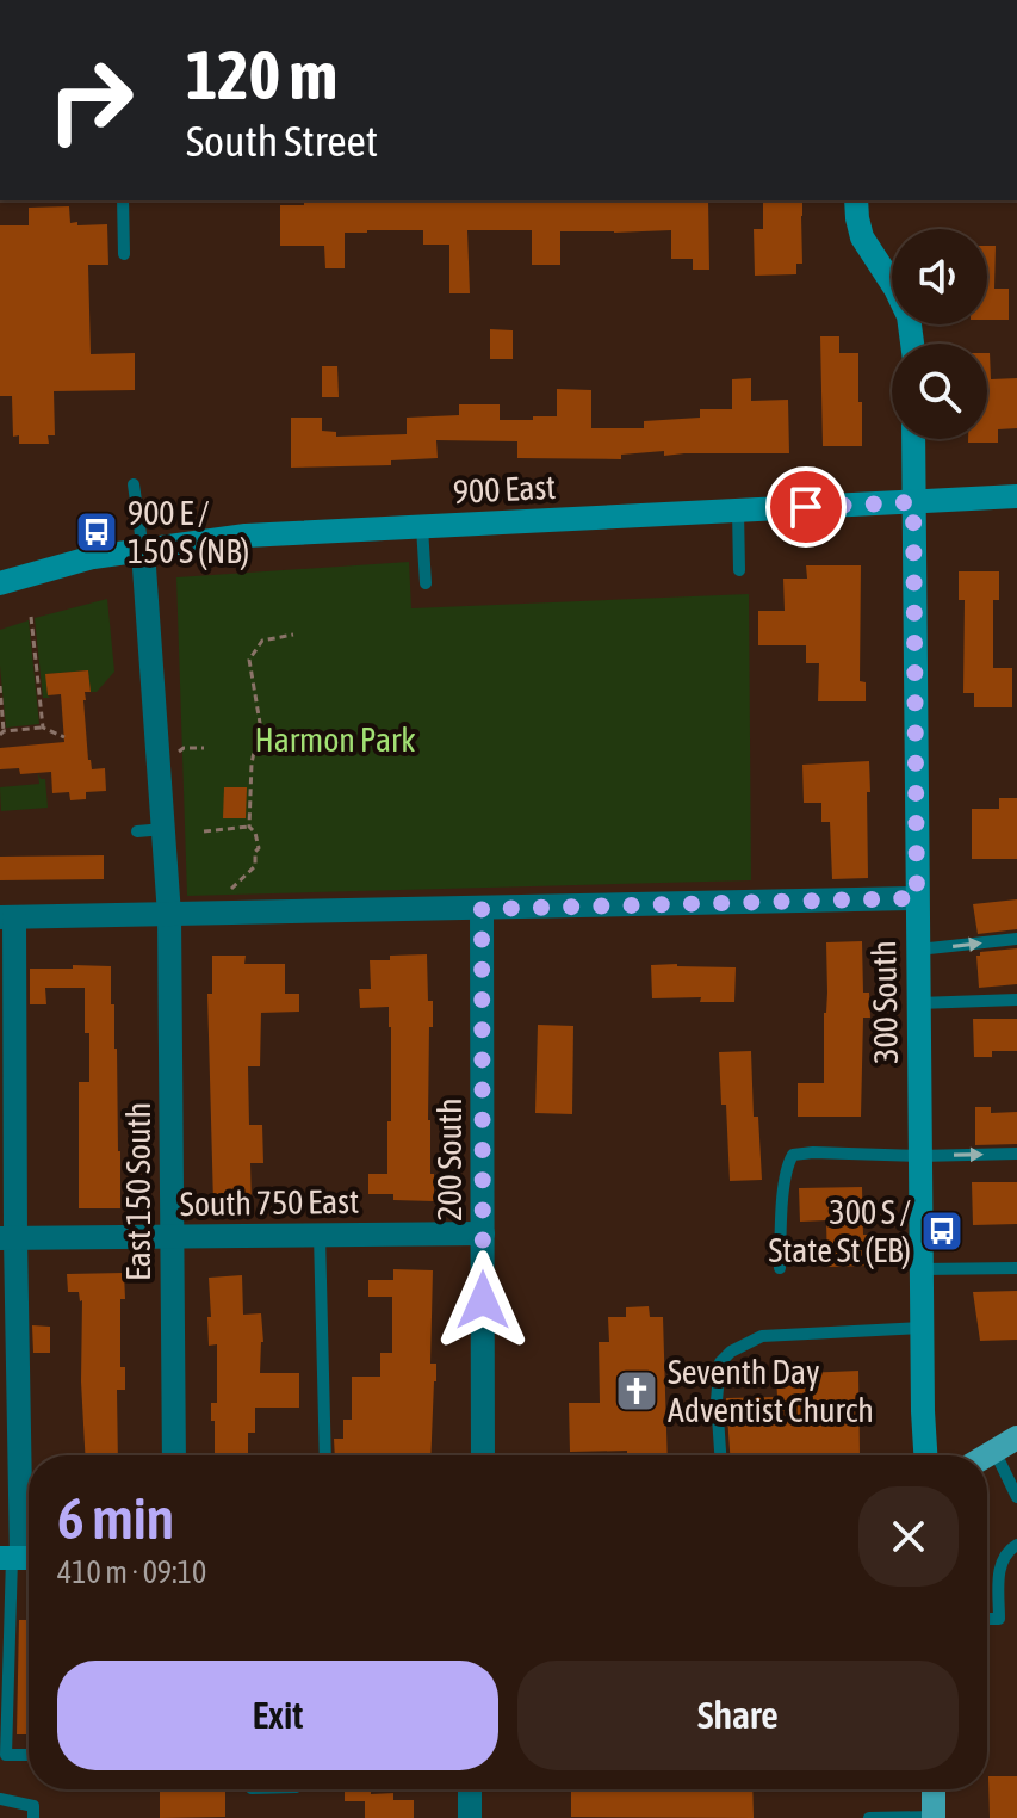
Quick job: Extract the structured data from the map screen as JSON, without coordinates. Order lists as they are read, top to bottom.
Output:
{
  "streets": {
    "street": [
      "900 East",
      "300 South",
      "200 South",
      "East 150 South",
      "South 750 East"
    ]
  },
  "crossings": [
    ["900 East", "300 South"],
    ["900 East", "East 150 South"],
    ["200 South", "South 750 East"],
    ["East 150 South", "South 750 East"]
  ],
  "parks": ["Harmon Park"],
  "places": {
    "bus stop": ["900 E / 150 S (NB)", "300 S / State St (EB)"],
    "church": ["Seventh Day Adventist Church"]
  },
  "page": {
    "turn": ["120 m", "South Street"],
    "heading": ["6 min", "410 m · 09:10"],
    "buttons": ["Exit", "Share"]
  }
}
